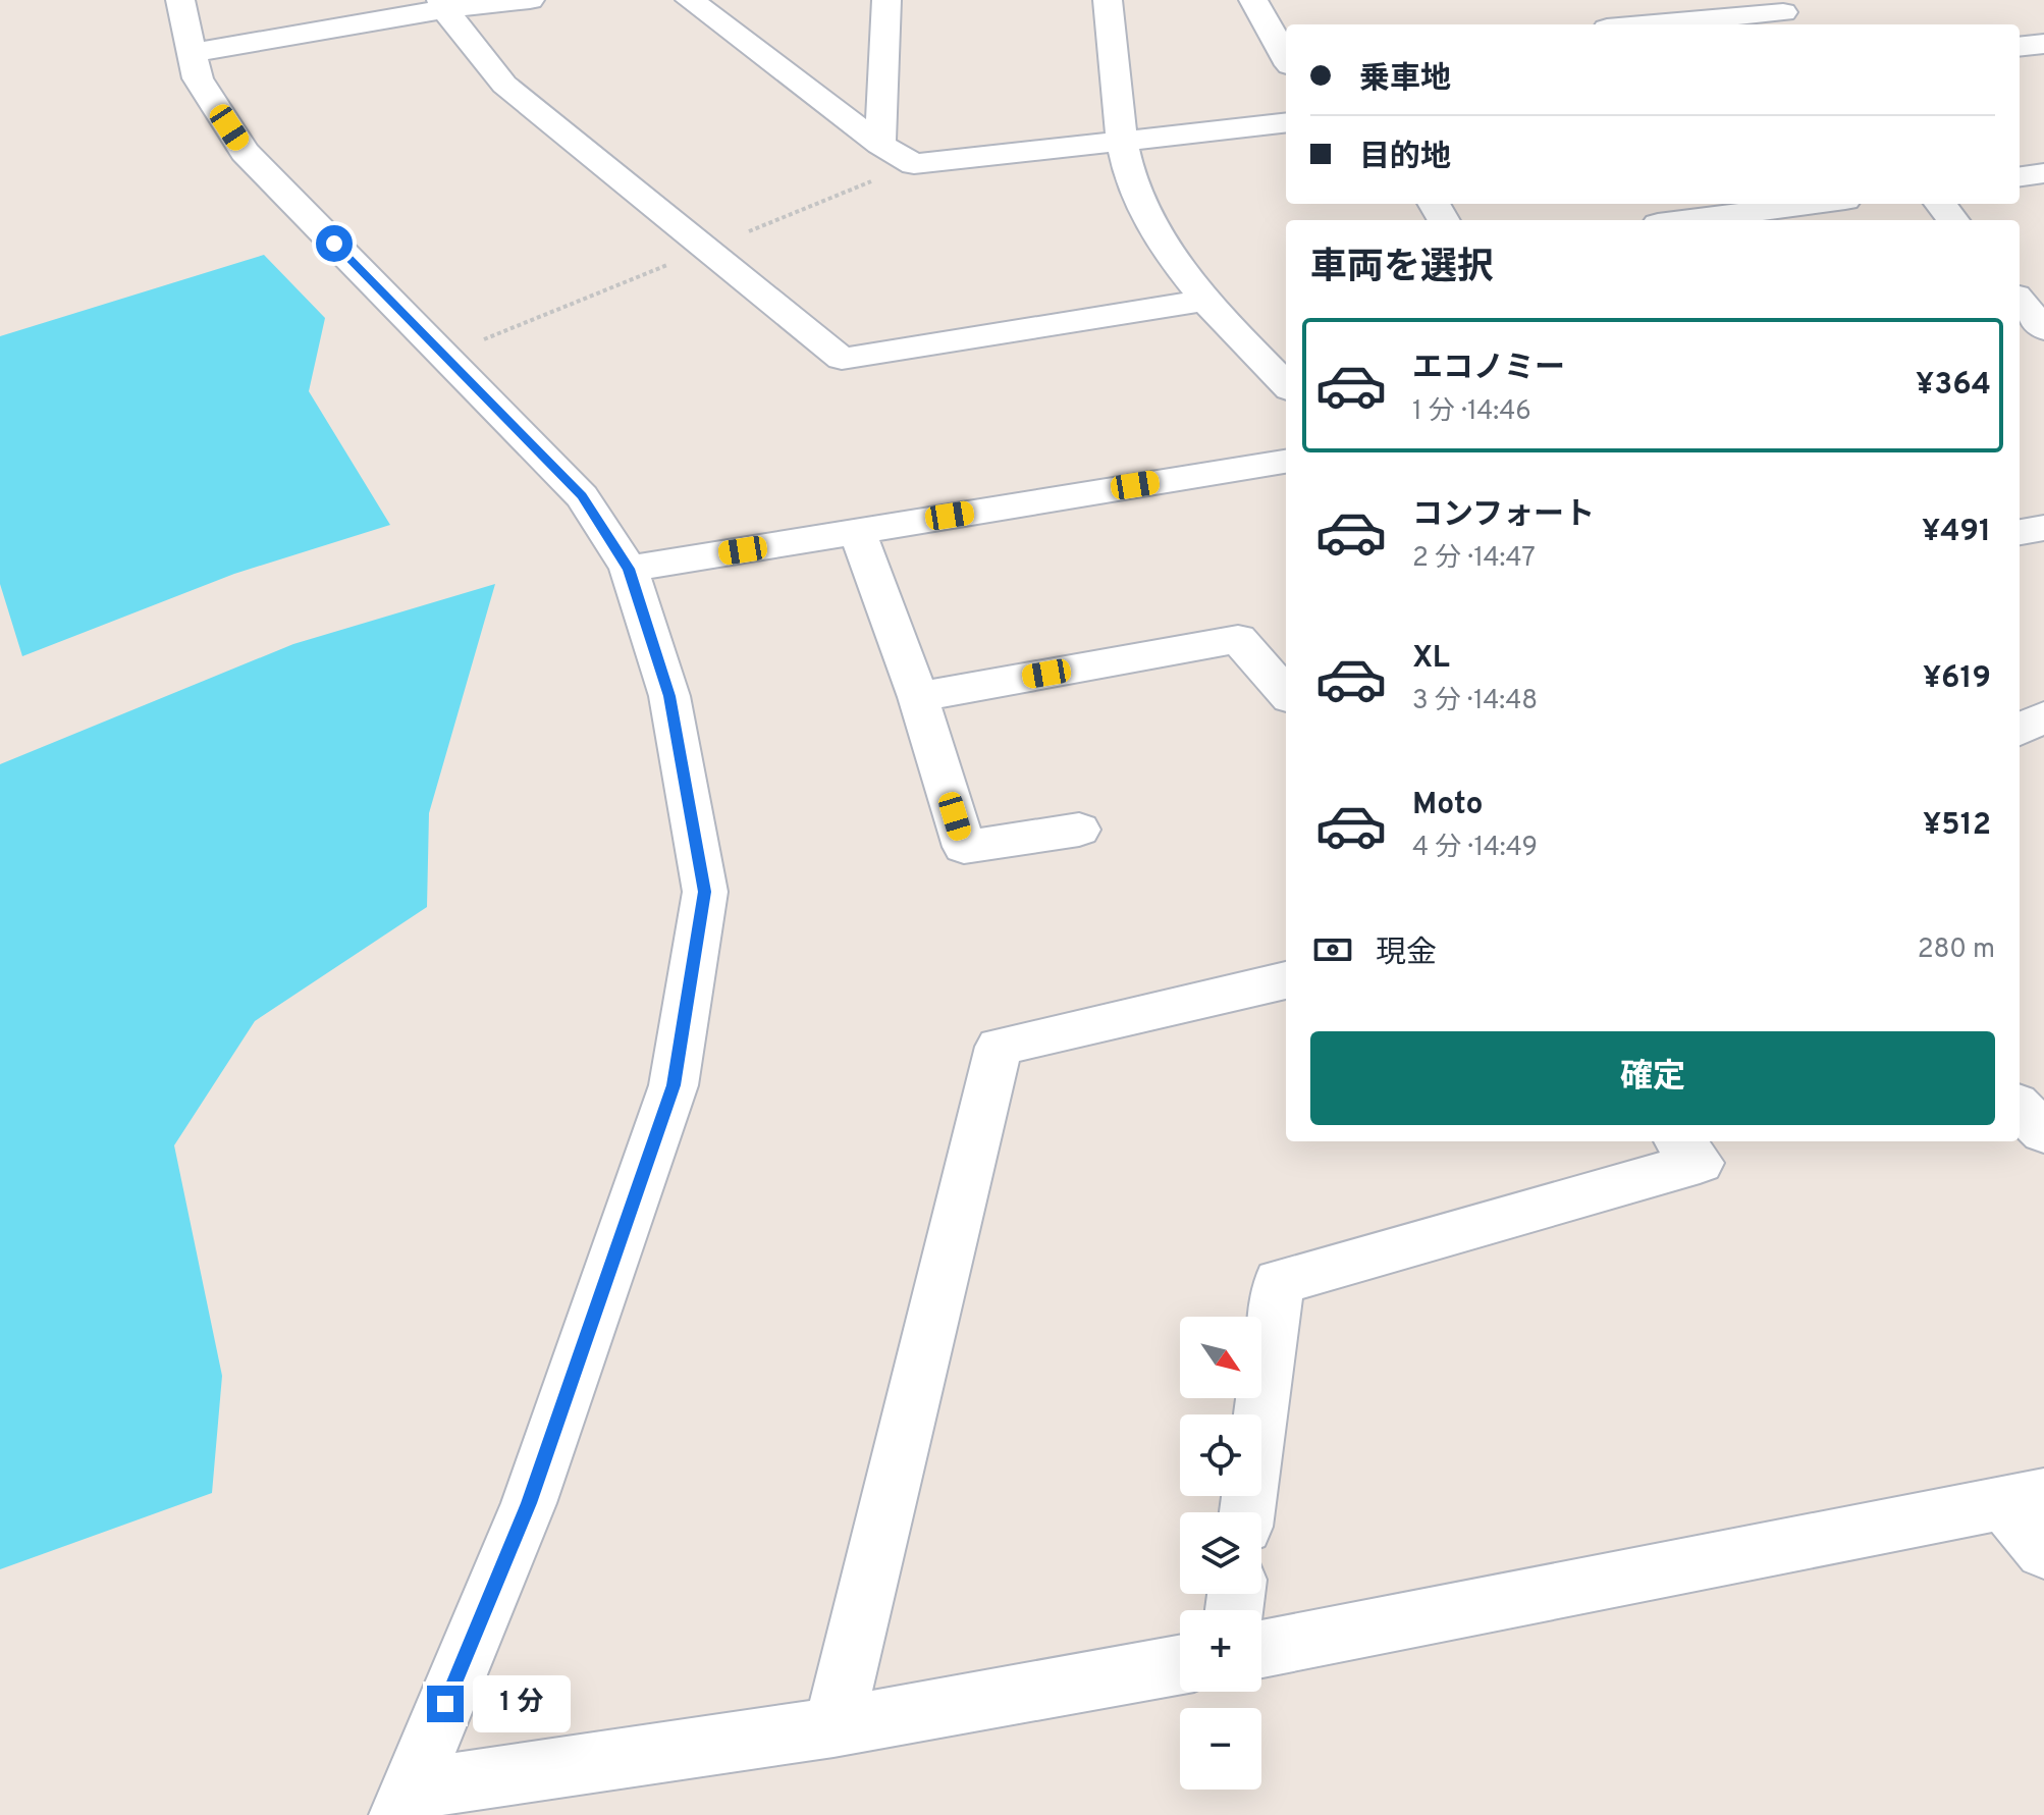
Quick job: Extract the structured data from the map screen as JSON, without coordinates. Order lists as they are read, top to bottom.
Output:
{
  "north": "bottom right",
  "page": {
    "banner": ["乗車地", "目的地"],
    "heading": "車両を選択",
    "list": [
      {
        "name": "エコノミー",
        "note": "1 分 · 14:46",
        "value": "¥364"
      },
      {
        "name": "コンフォート",
        "note": "2 分 · 14:47",
        "value": "¥491"
      },
      {
        "name": "XL",
        "note": "3 分 · 14:48",
        "value": "¥619"
      },
      {
        "name": "Moto",
        "note": "4 分 · 14:49",
        "value": "¥512"
      }
    ],
    "pay": ["現金", "280 m"],
    "buttons": "確定",
    "map_buttons": ["+", "−"],
    "bubble": "1 分"
  }
}
